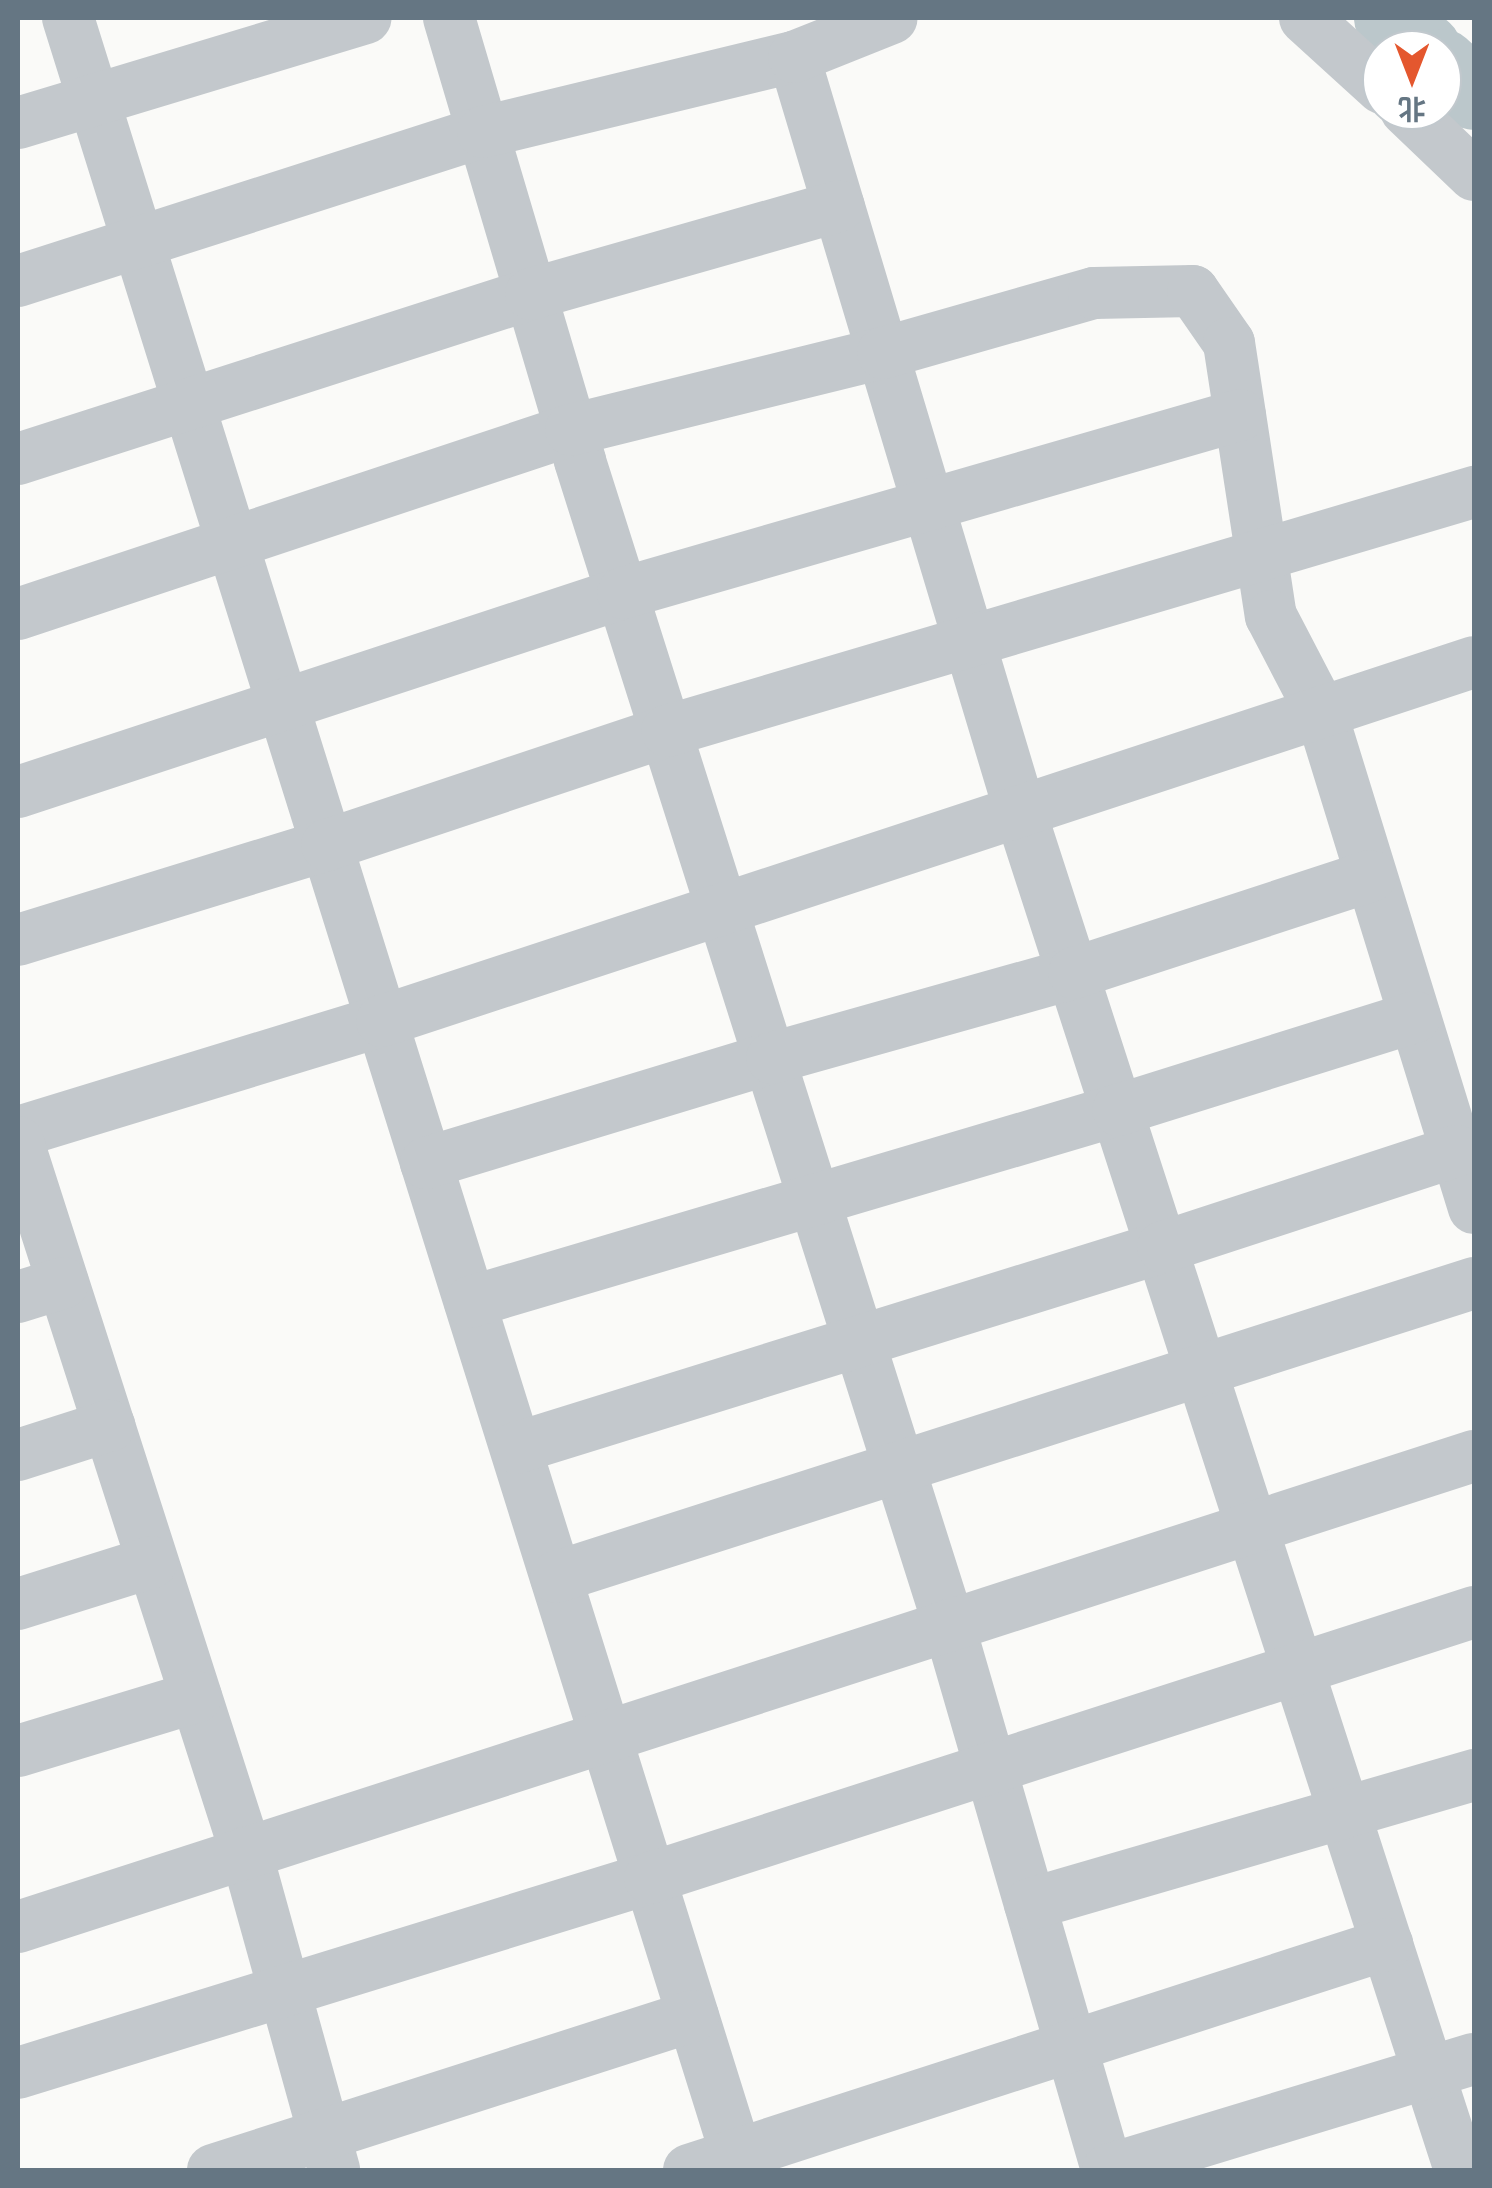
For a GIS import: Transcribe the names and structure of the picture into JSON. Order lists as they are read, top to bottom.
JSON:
{
  "north": "bottom"
}
